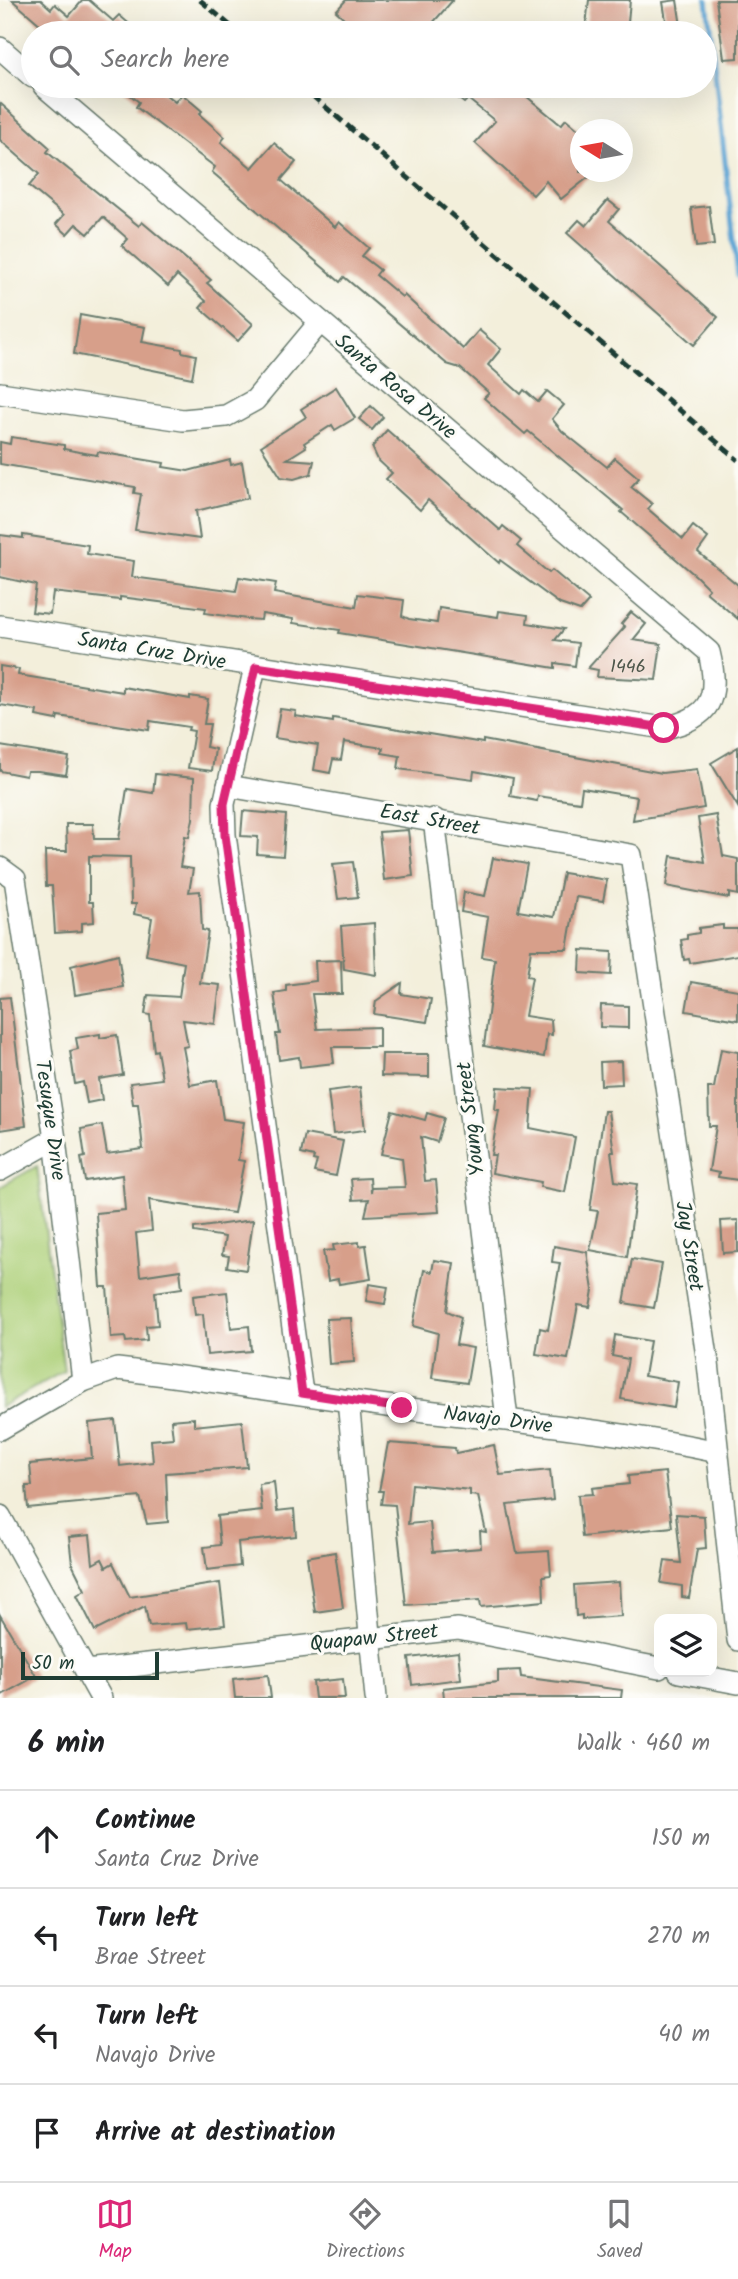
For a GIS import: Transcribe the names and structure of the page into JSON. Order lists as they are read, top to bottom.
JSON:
{
  "streets": {
    "street": [
      "Santa Rosa Drive",
      "Santa Cruz Drive",
      "East Street",
      "Young Street",
      "Tesuque Drive",
      "Jay Street",
      "Navajo Drive",
      "Quapaw Street"
    ]
  },
  "crossings": [
    ["Santa Rosa Drive", "Santa Cruz Drive"],
    ["East Street", "Young Street"],
    ["East Street", "Jay Street"],
    ["Young Street", "Navajo Drive"],
    ["Tesuque Drive", "Navajo Drive"],
    ["Jay Street", "Navajo Drive"]
  ],
  "house_numbers": ["1446"],
  "scale_bar": "50 m",
  "north": "left",
  "page": {
    "search": "Search here",
    "scale": "50 m",
    "heading": ["6 min", "Walk · 460 m"],
    "list": [
      ["Continue", "Santa Cruz Drive", "150 m"],
      ["Turn left", "Brae Street", "270 m"],
      ["Turn left", "Navajo Drive", "40 m"],
      "Arrive at destination"
    ],
    "nav": ["Map", "Directions", "Saved"]
  }
}
